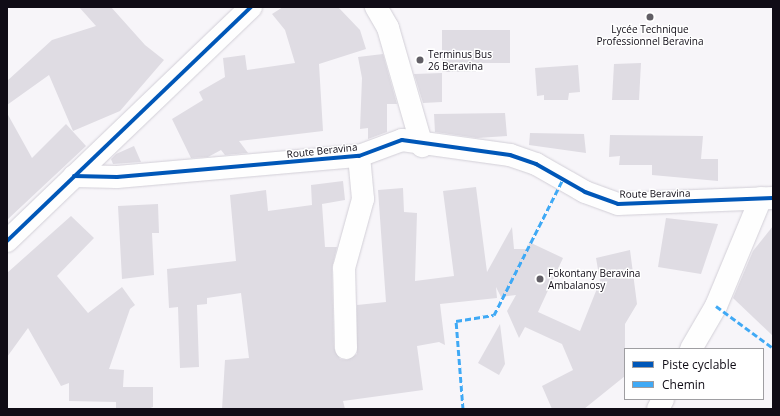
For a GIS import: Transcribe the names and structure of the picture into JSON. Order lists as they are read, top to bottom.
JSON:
{
  "streets": {
    "street": ["Route Beravina"]
  },
  "places": ["Lycée Technique Professionnel Beravina", "Terminus Bus 26 Beravina", "Fokontany Beravina Ambalanosy"],
  "legend": ["Piste cyclable", "Chemin"]
}
